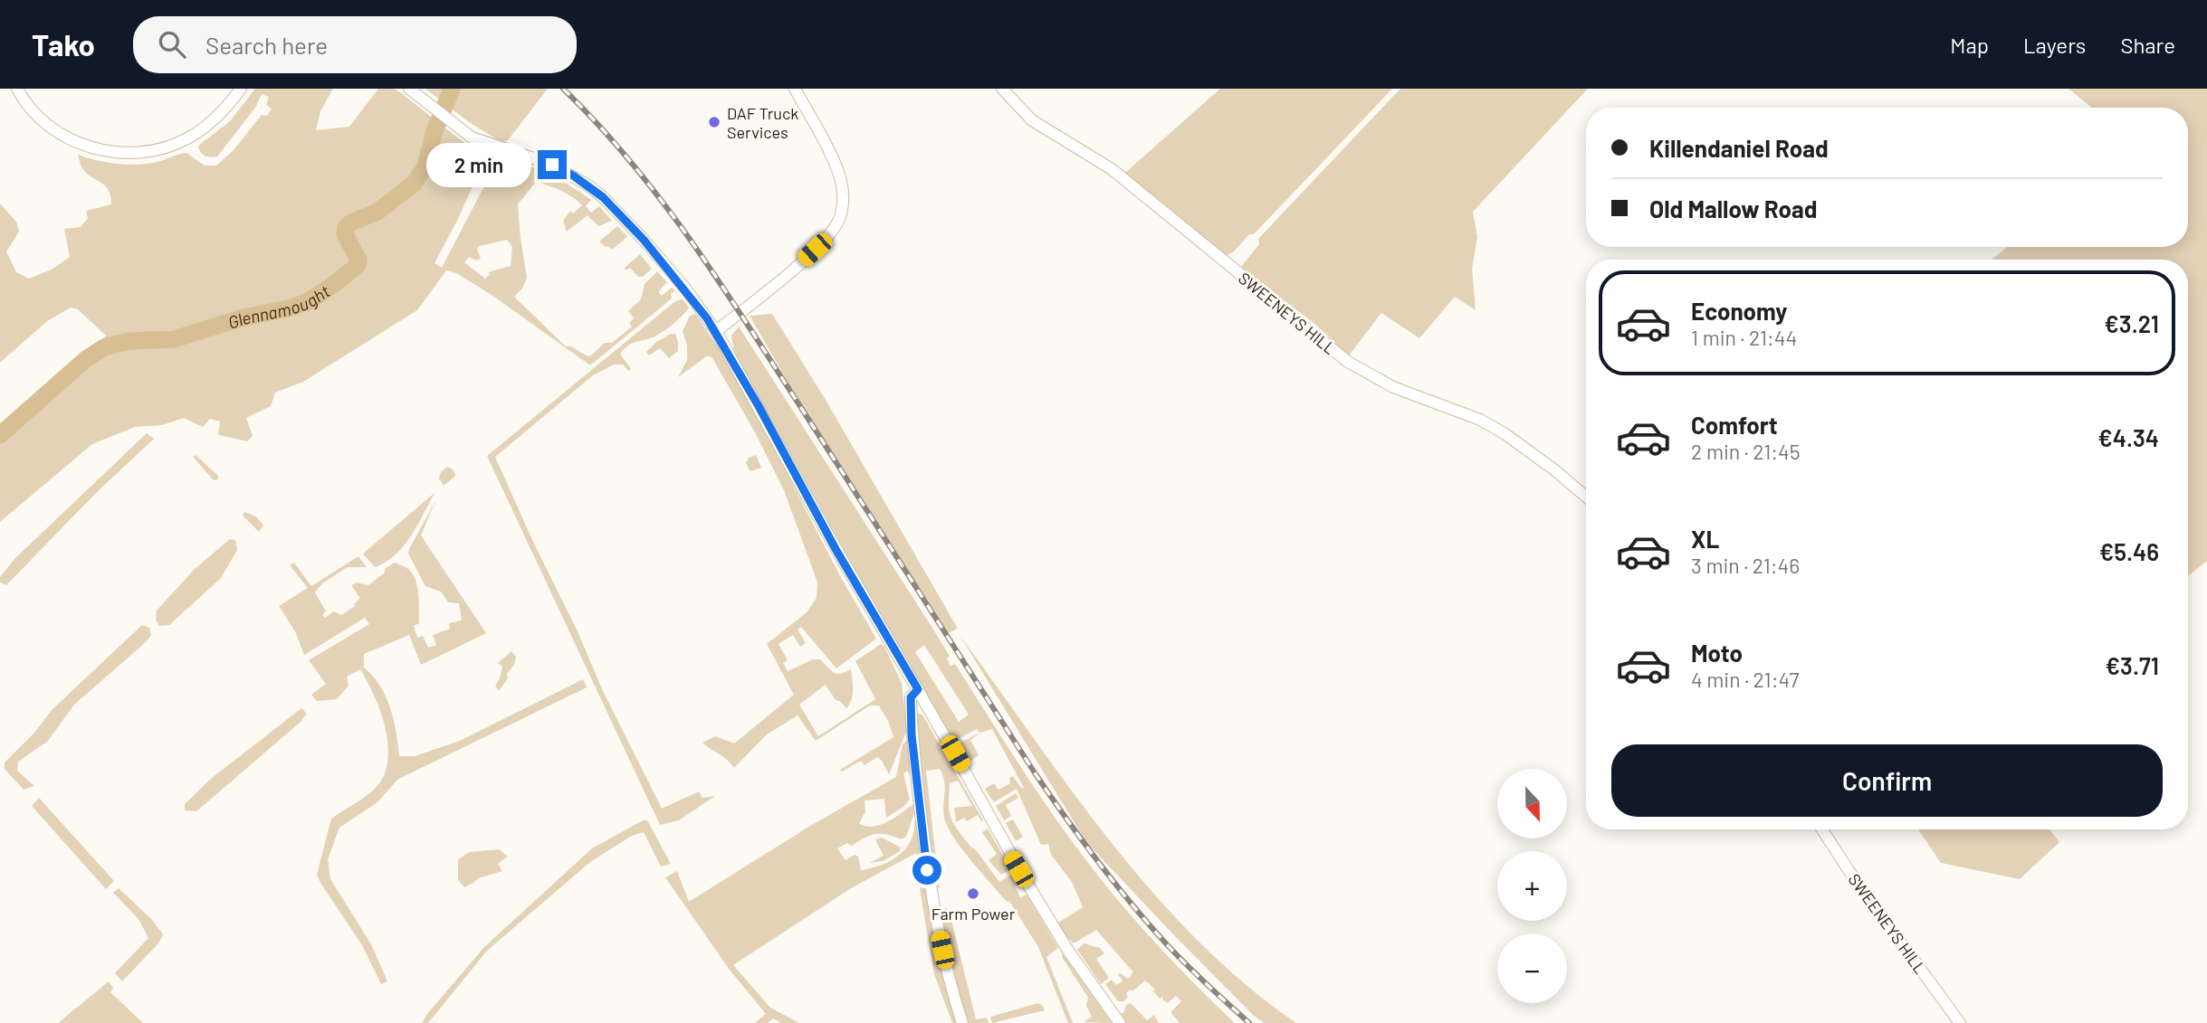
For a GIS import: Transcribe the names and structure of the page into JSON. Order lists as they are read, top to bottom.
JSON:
{
  "streets": {
    "street": ["SWEENEYS HILL"]
  },
  "water": ["Glennamought"],
  "places": ["DAF Truck Services", "Farm Power"],
  "north": "bottom",
  "page": {
    "header": "Tako",
    "search": "Search here",
    "nav": ["Map", "Layers", "Share"],
    "banner": ["Killendaniel Road", "Old Mallow Road"],
    "bubble": "2 min",
    "list": [
      {
        "name": "Economy",
        "note": "1 min · 21:44",
        "value": "€3.21"
      },
      {
        "name": "Comfort",
        "note": "2 min · 21:45",
        "value": "€4.34"
      },
      {
        "name": "XL",
        "note": "3 min · 21:46",
        "value": "€5.46"
      },
      {
        "name": "Moto",
        "note": "4 min · 21:47",
        "value": "€3.71"
      }
    ],
    "buttons": "Confirm",
    "map_buttons": ["+", "−"]
  }
}
